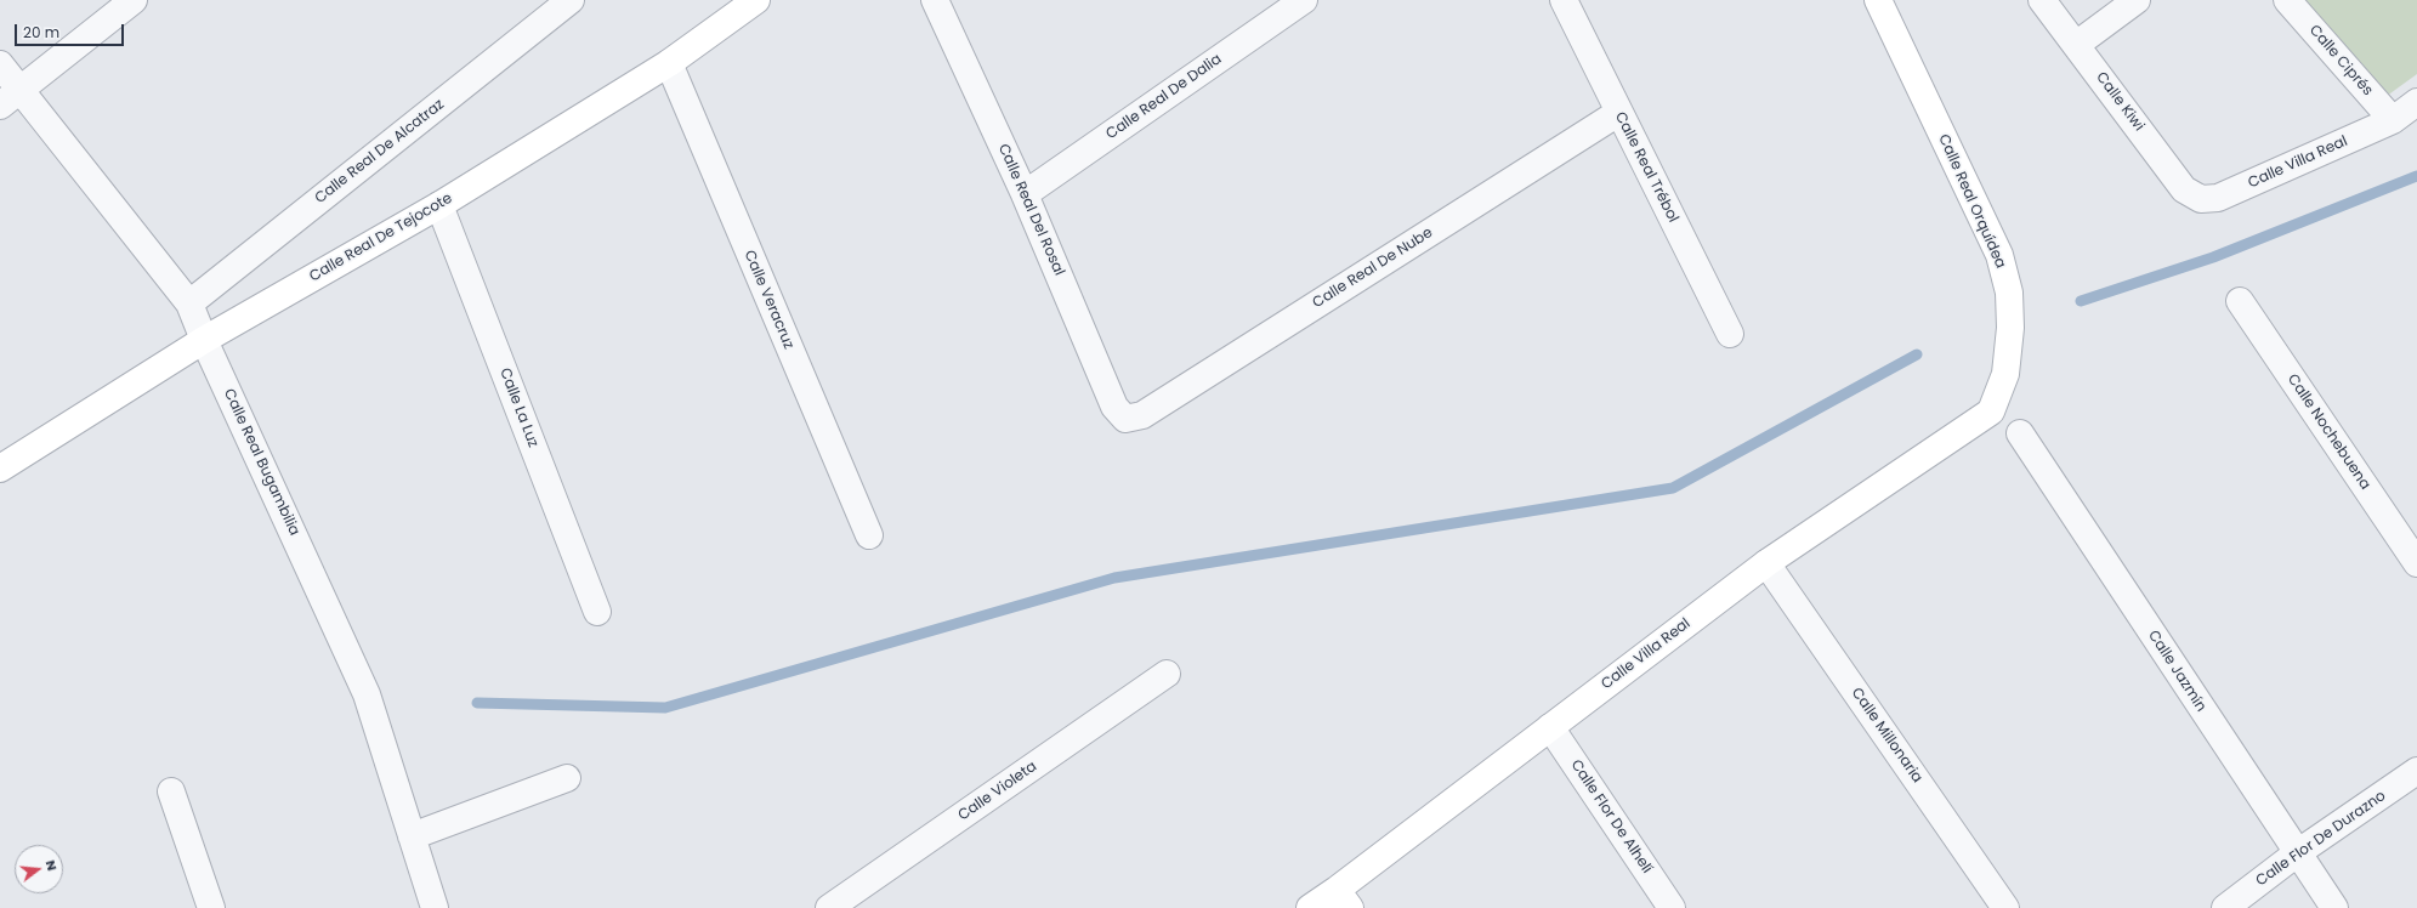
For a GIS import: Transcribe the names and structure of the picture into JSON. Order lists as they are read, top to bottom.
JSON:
{
  "streets": {
    "street": [
      "Calle Ciprés",
      "Calle Real De Dalia",
      "Calle Kiwi",
      "Calle Real De Alcatraz",
      "Calle Villa Real",
      "Calle Real Trébol",
      "Calle Real Orquídea",
      "Calle Real Del Rosal",
      "Calle Real De Tejocote",
      "Calle Real De Nube",
      "Calle Veracruz",
      "Calle La Luz",
      "Calle Nochebuena",
      "Calle Real Bugambilia",
      "Calle Jazmín",
      "Calle Millonaria",
      "Calle Violeta",
      "Calle Flor De Alhelí",
      "Calle Flor De Durazno"
    ]
  },
  "crossings": [
    ["Calle Ciprés", "Calle Villa Real"],
    ["Calle Real De Dalia", "Calle Real Del Rosal"],
    ["Calle Kiwi", "Calle Villa Real"],
    ["Calle Real De Alcatraz", "Calle Real Bugambilia"],
    ["Calle Villa Real", "Calle Real Orquídea"],
    ["Calle Villa Real", "Calle Millonaria"],
    ["Calle Villa Real", "Calle Flor De Alhelí"],
    ["Calle Real Trébol", "Calle Real De Nube"],
    ["Calle Real Del Rosal", "Calle Real De Nube"],
    ["Calle Real De Tejocote", "Calle Veracruz"],
    ["Calle Real De Tejocote", "Calle La Luz"],
    ["Calle Real De Tejocote", "Calle Real Bugambilia"],
    ["Calle Jazmín", "Calle Flor De Durazno"]
  ],
  "scale_bar": "20 m",
  "north": "right"
}
